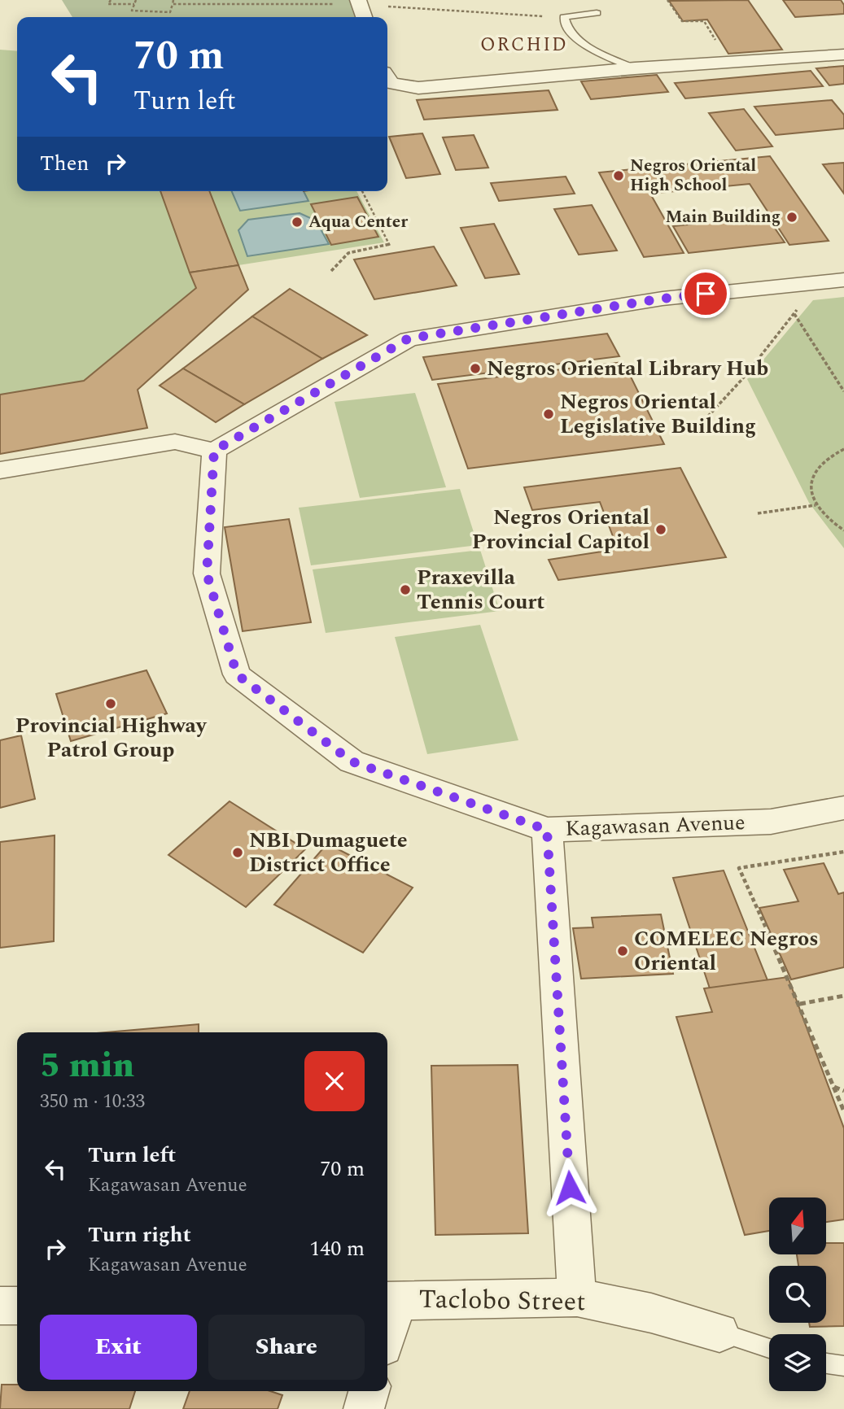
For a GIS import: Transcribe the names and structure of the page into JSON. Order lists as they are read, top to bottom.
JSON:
{
  "streets": {
    "street": ["Kagawasan Avenue", "Taclobo Street"]
  },
  "districts": ["ORCHID"],
  "places": [
    "Negros Oriental High School",
    "Main Building",
    "Aqua Center",
    "Negros Oriental Library Hub",
    "Negros Oriental Legislative Building",
    "Negros Oriental Provincial Capitol",
    "Praxevilla Tennis Court",
    "Provincial Highway Patrol Group",
    "NBI Dumaguete District Office",
    "COMELEC Negros Oriental"
  ],
  "north": "top",
  "page": {
    "turn": ["70 m", "Turn left"],
    "then": "Then",
    "heading": ["5 min", "350 m · 10:33"],
    "list": [
      {
        "name": "Turn left",
        "note": "Kagawasan Avenue",
        "value": "70 m"
      },
      {
        "name": "Turn right",
        "note": "Kagawasan Avenue",
        "value": "140 m"
      }
    ],
    "buttons": ["Exit", "Share"]
  }
}
